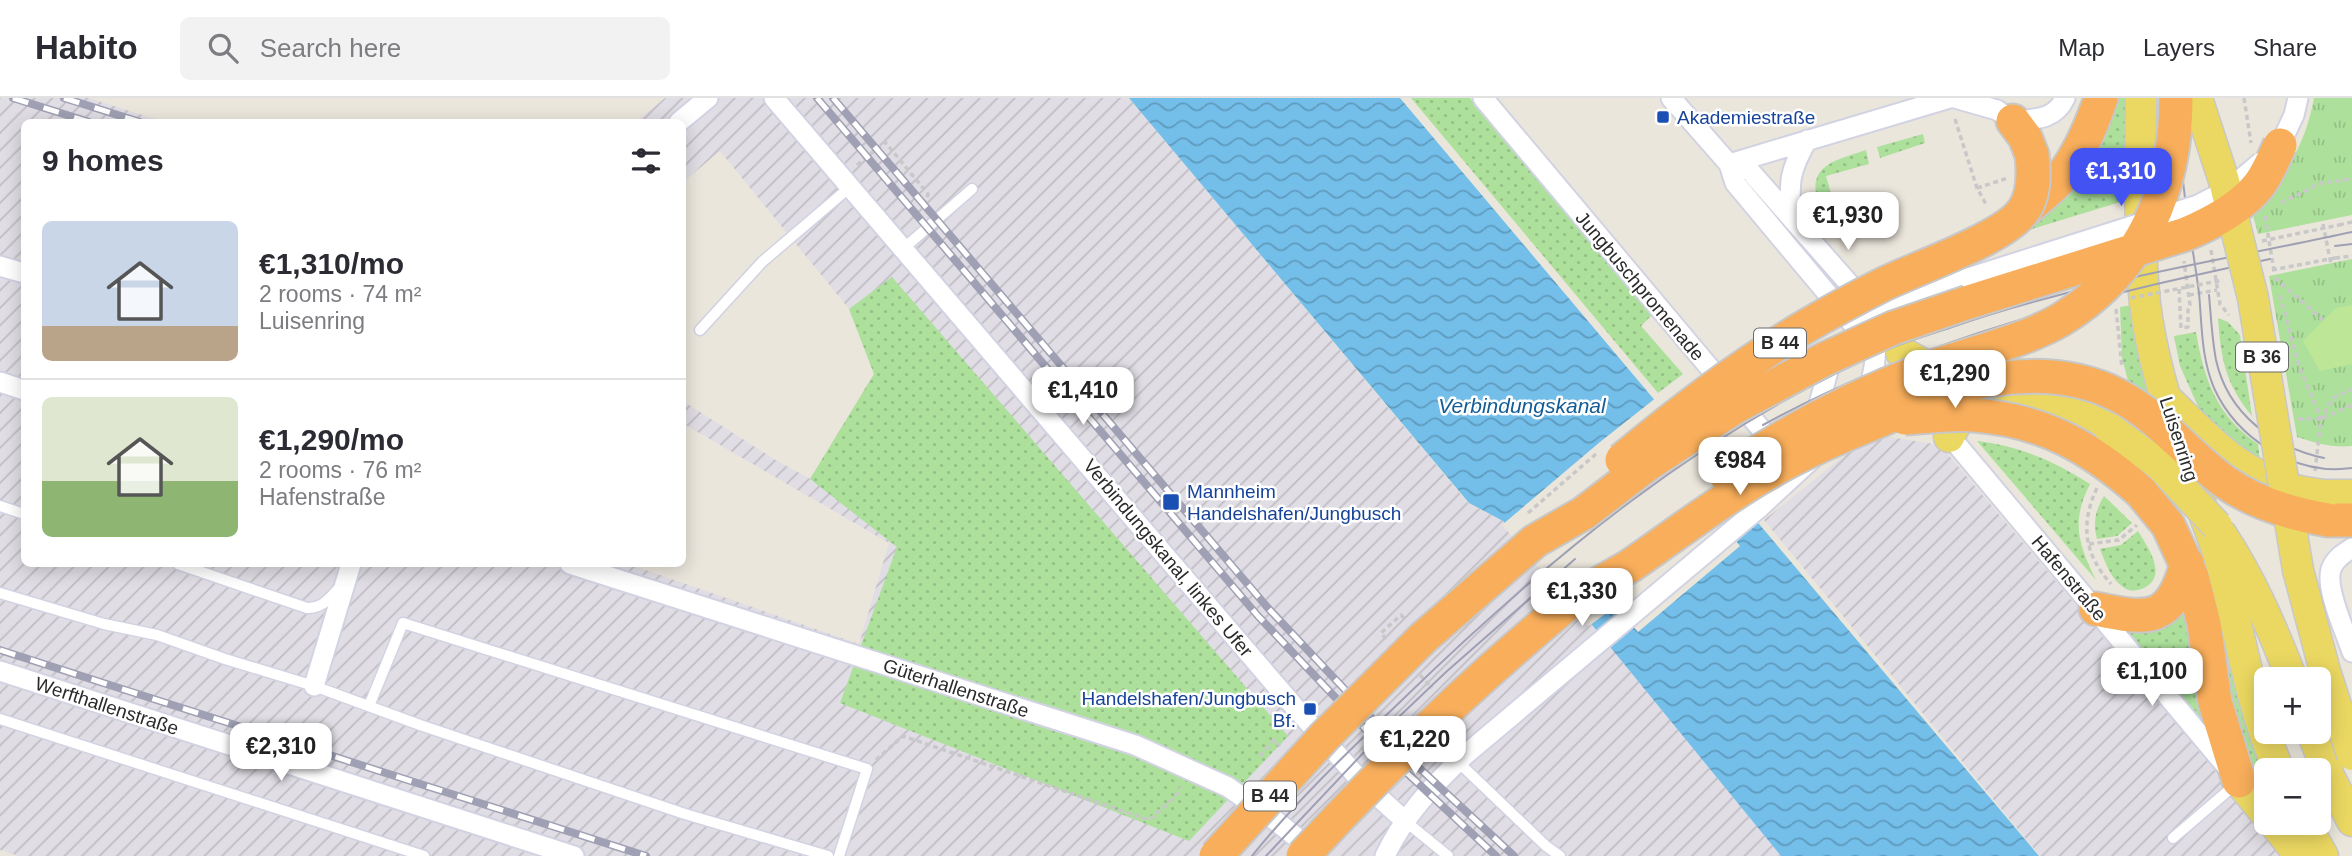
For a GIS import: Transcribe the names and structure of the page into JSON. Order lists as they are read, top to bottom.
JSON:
{
  "streets": {
    "highway": ["B 44"],
    "main road": ["B 36", "Luisenring"],
    "street": [
      "Jungbuschpromenade",
      "Verbindungskanal, linkes Ufer",
      "Hafenstraße",
      "Güterhallenstraße",
      "Werfthallenstraße"
    ]
  },
  "water": ["Verbindungskanal"],
  "places": {
    "transit": ["Akademiestraße", "Mannheim Handelshafen/Jungbusch", "Handelshafen/Jungbusch Bf."]
  },
  "page": {
    "header": "Habito",
    "search": "Search here",
    "nav": ["Map", "Layers", "Share"],
    "heading": "9 homes",
    "price": [
      "€1,310",
      "€1,930",
      "€1,290",
      "€1,410",
      "€984",
      "€1,330",
      "€1,100",
      "€1,220",
      "€2,310"
    ],
    "list": [
      {
        "name": "€1,310/mo",
        "note": "2 rooms · 74 m² · Luisenring"
      },
      {
        "name": "€1,290/mo",
        "note": "2 rooms · 76 m² · Hafenstraße"
      }
    ],
    "map_buttons": ["+", "−"]
  }
}
